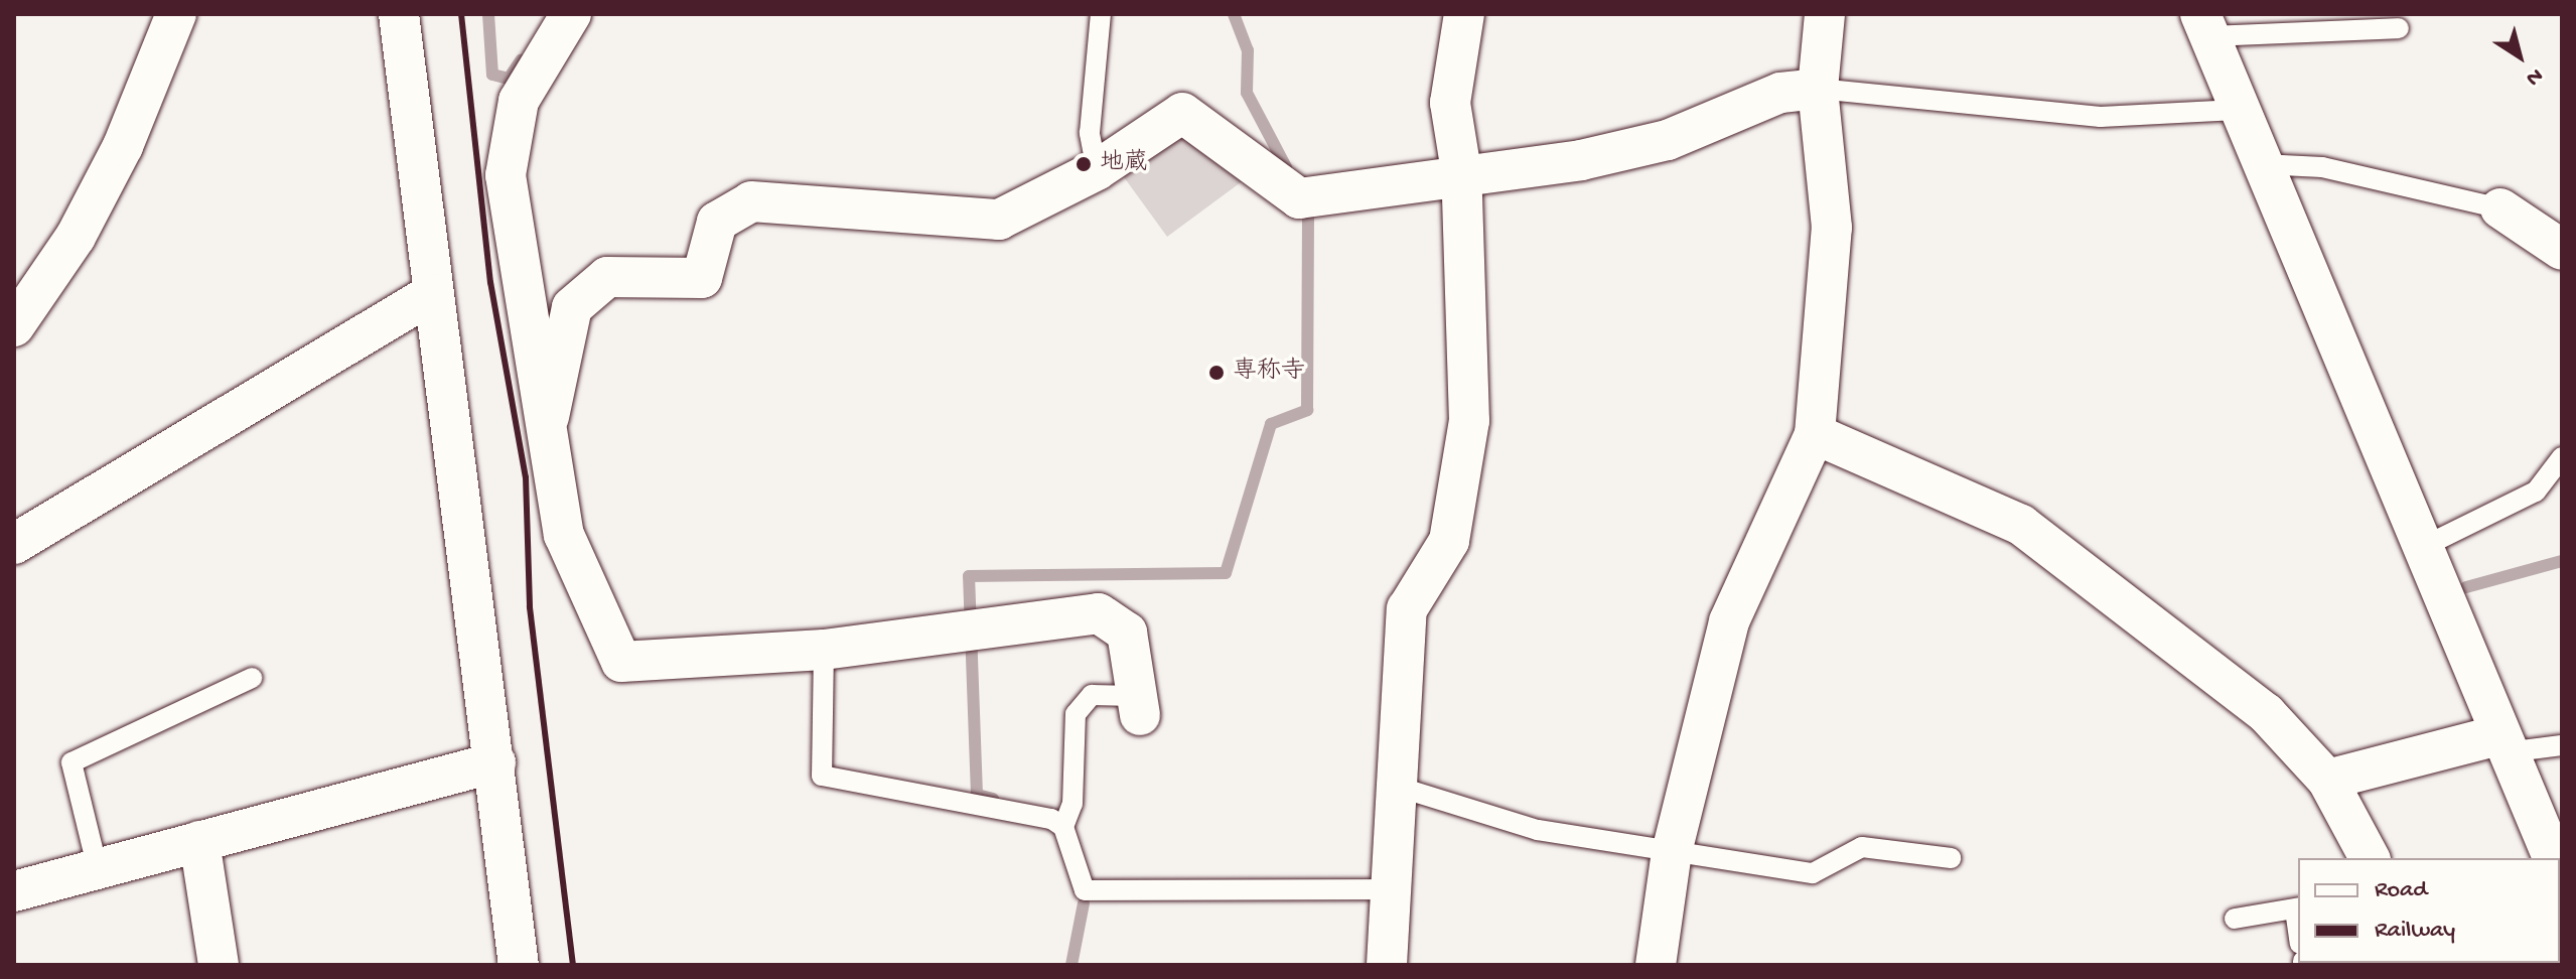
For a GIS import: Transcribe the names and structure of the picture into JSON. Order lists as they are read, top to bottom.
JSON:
{
  "places": ["地蔵", "専称寺"],
  "legend": ["Road", "Railway"],
  "north": "bottom right"
}
